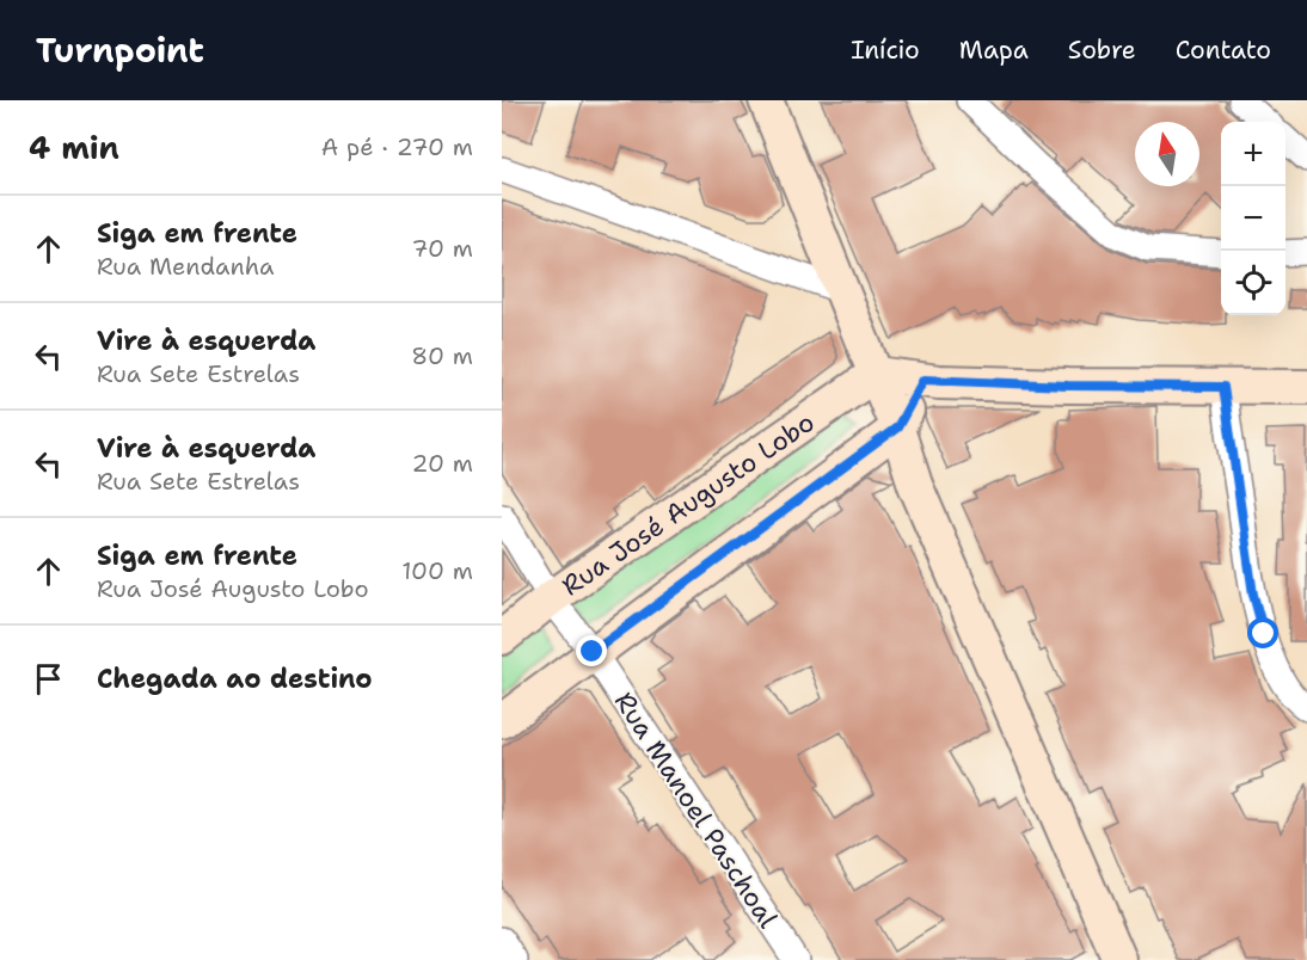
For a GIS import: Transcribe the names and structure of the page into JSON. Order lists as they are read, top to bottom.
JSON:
{
  "streets": {
    "street": ["Rua José Augusto Lobo", "Rua Manoel Paschoal"]
  },
  "crossings": [
    ["Rua José Augusto Lobo", "Rua Manoel Paschoal"]
  ],
  "north": "top",
  "page": {
    "header": "Turnpoint",
    "nav": [
      "Início",
      "Mapa",
      "Sobre",
      "Contato"
    ],
    "heading": ["4 min", "A pé · 270 m"],
    "map_buttons": ["+", "−"],
    "list": [
      ["Siga em frente", "Rua Mendanha", "70 m"],
      ["Vire à esquerda", "Rua Sete Estrelas", "80 m"],
      ["Vire à esquerda", "Rua Sete Estrelas", "20 m"],
      ["Siga em frente", "Rua José Augusto Lobo", "100 m"],
      "Chegada ao destino"
    ]
  }
}
